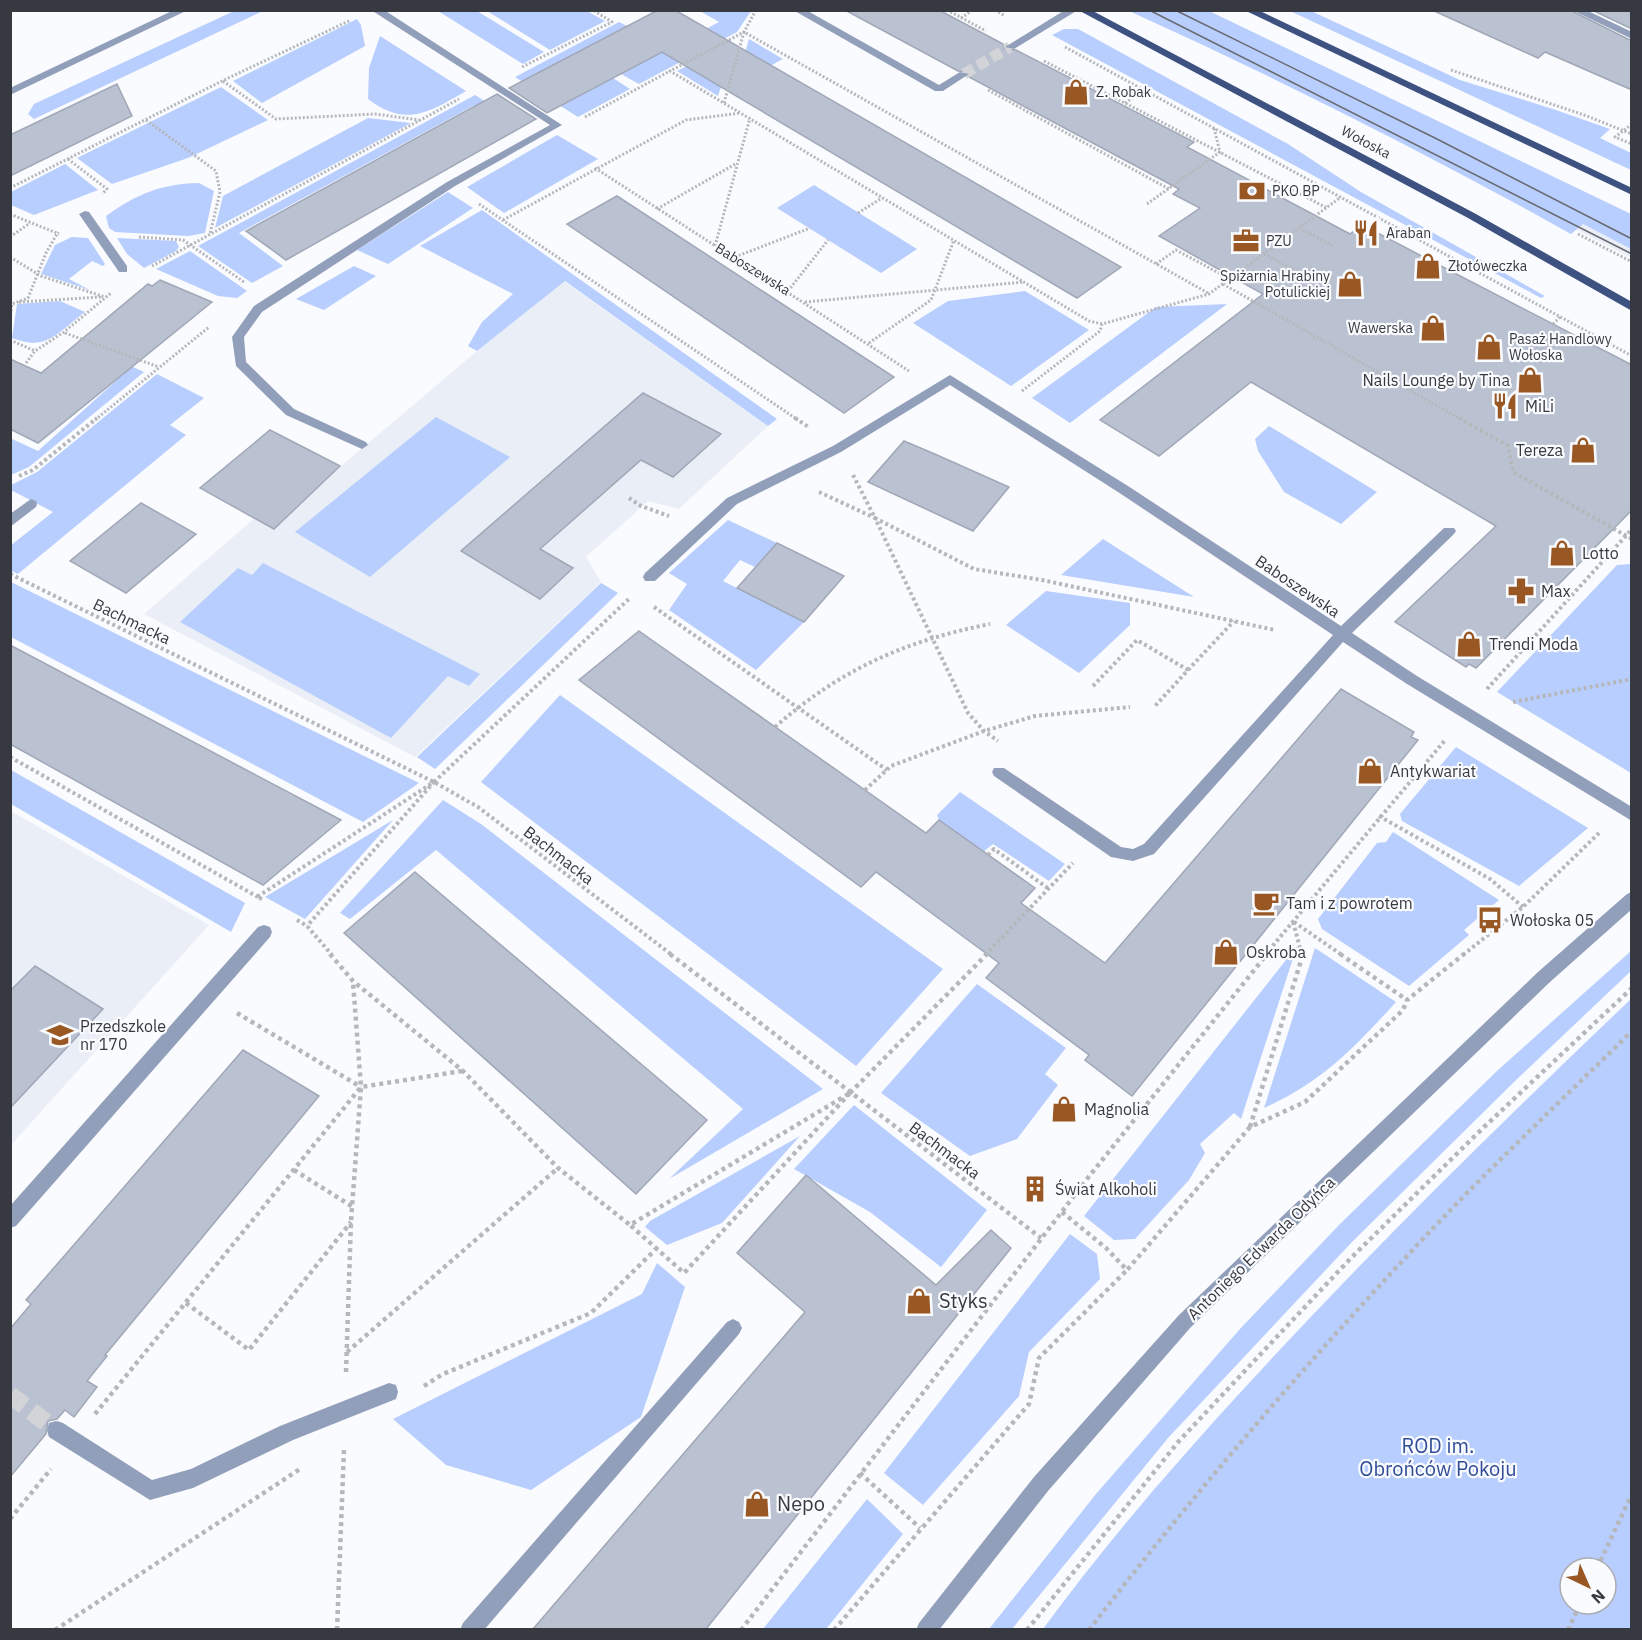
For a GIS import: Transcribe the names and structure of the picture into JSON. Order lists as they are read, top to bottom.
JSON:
{
  "streets": {
    "main road": ["Wołoska"],
    "street": ["Baboszewska", "Antoniego Edwarda Odyńca"],
    "path": ["Bachmacka"]
  },
  "parks": ["ROD im. Obrońców Pokoju"],
  "places": {
    "shop": [
      "Z. Robak",
      "Złotóweczka",
      "Spiżarnia Hrabiny Potulickiej",
      "Wawerska",
      "Pasaż Handlowy Wołoska",
      "Nails Lounge by Tina",
      "Tereza",
      "Lotto",
      "Trendi Moda",
      "Antykwariat",
      "Oskroba",
      "Magnolia",
      "Styks",
      "Nepo"
    ],
    "bank": ["PKO BP"],
    "restaurant": ["Araban", "MiLi"],
    "office": ["PZU"],
    "pharmacy": ["Max"],
    "cafe": ["Tam i z powrotem"],
    "bus stop": ["Wołoska 05"],
    "school or university": ["Przedszkole nr 170"],
    "building": ["Świat Alkoholi"]
  },
  "north": "bottom right"
}
